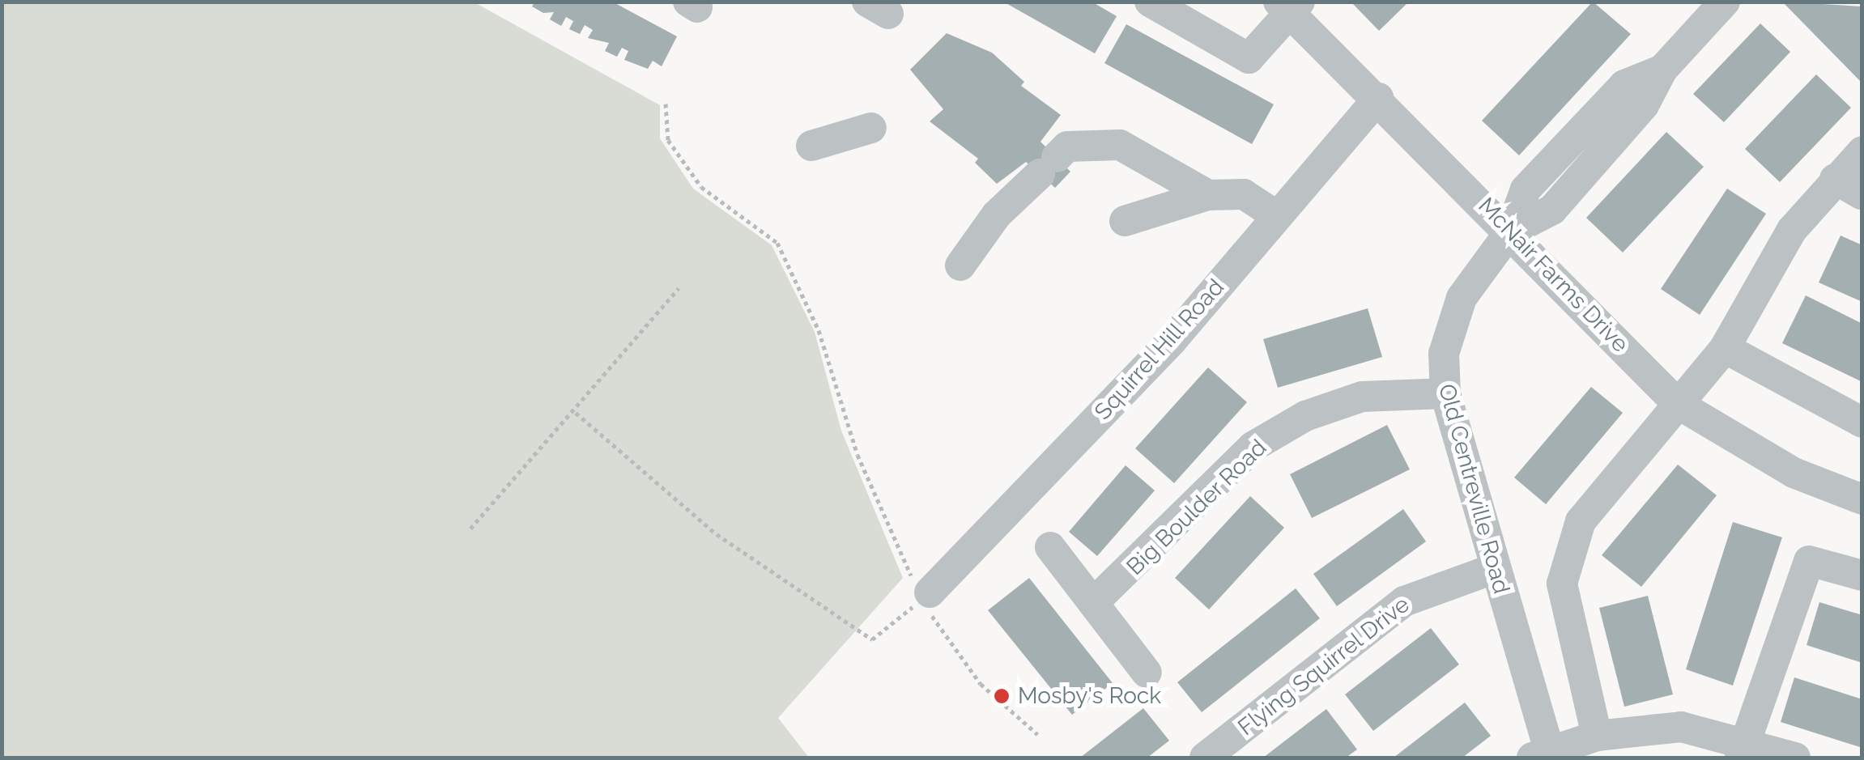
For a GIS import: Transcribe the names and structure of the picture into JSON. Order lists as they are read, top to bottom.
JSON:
{
  "streets": {
    "street": [
      "McNair Farms Drive",
      "Squirrel Hill Road",
      "Old Centreville Road",
      "Big Boulder Road",
      "Flying Squirrel Drive"
    ]
  },
  "crossings": [
    ["McNair Farms Drive", "Squirrel Hill Road"],
    ["McNair Farms Drive", "Old Centreville Road"],
    ["Old Centreville Road", "Big Boulder Road"],
    ["Old Centreville Road", "Flying Squirrel Drive"]
  ],
  "places": ["Mosby's Rock"]
}
